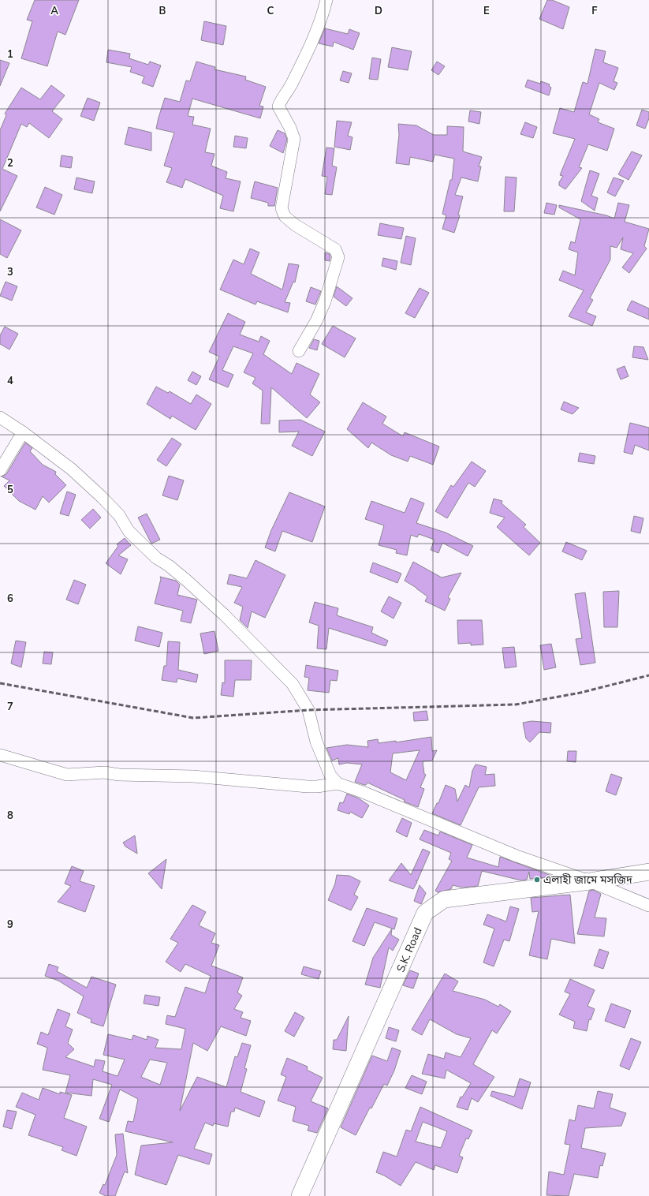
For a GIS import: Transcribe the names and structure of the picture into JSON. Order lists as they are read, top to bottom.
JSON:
{
  "streets": {
    "main road": ["S.K. Road"]
  },
  "places": ["এলাহী জামে মসজিদ"],
  "grid": {
    "columns": [
      "A",
      "B",
      "C",
      "D",
      "E",
      "F"
    ],
    "rows": [
      "1",
      "2",
      "3",
      "4",
      "5",
      "6",
      "7",
      "8",
      "9"
    ]
  }
}
